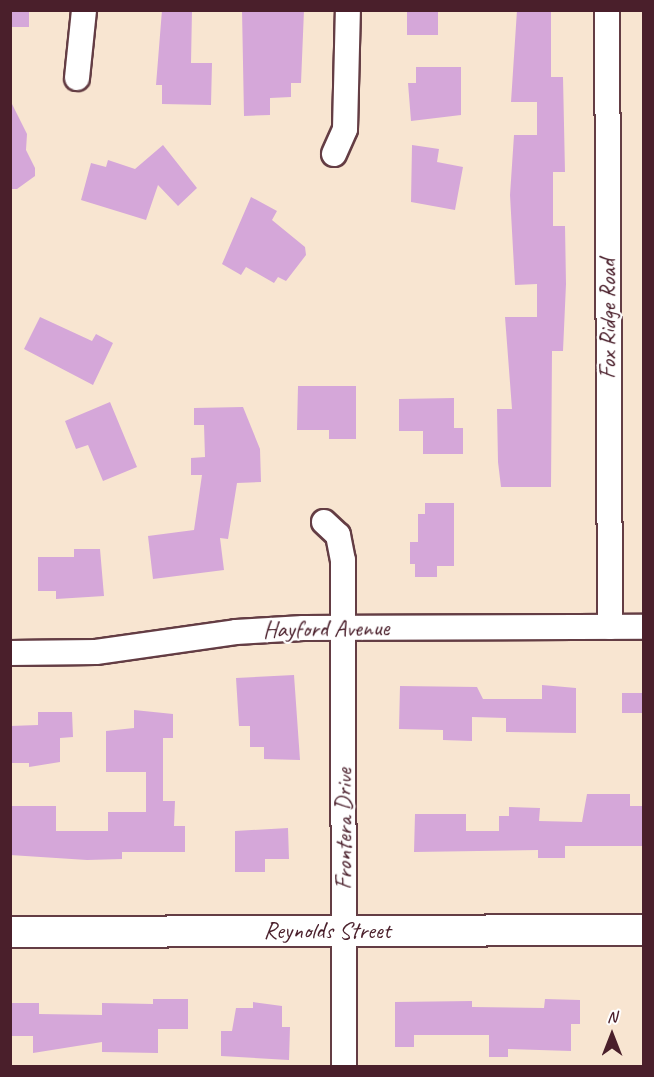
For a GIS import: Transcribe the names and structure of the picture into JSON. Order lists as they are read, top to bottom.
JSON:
{
  "streets": {
    "street": [
      "Fox Ridge Road",
      "Hayford Avenue",
      "Frontera Drive",
      "Reynolds Street"
    ]
  },
  "crossings": [
    ["Fox Ridge Road", "Hayford Avenue"],
    ["Hayford Avenue", "Frontera Drive"],
    ["Frontera Drive", "Reynolds Street"]
  ],
  "north": "top"
}
